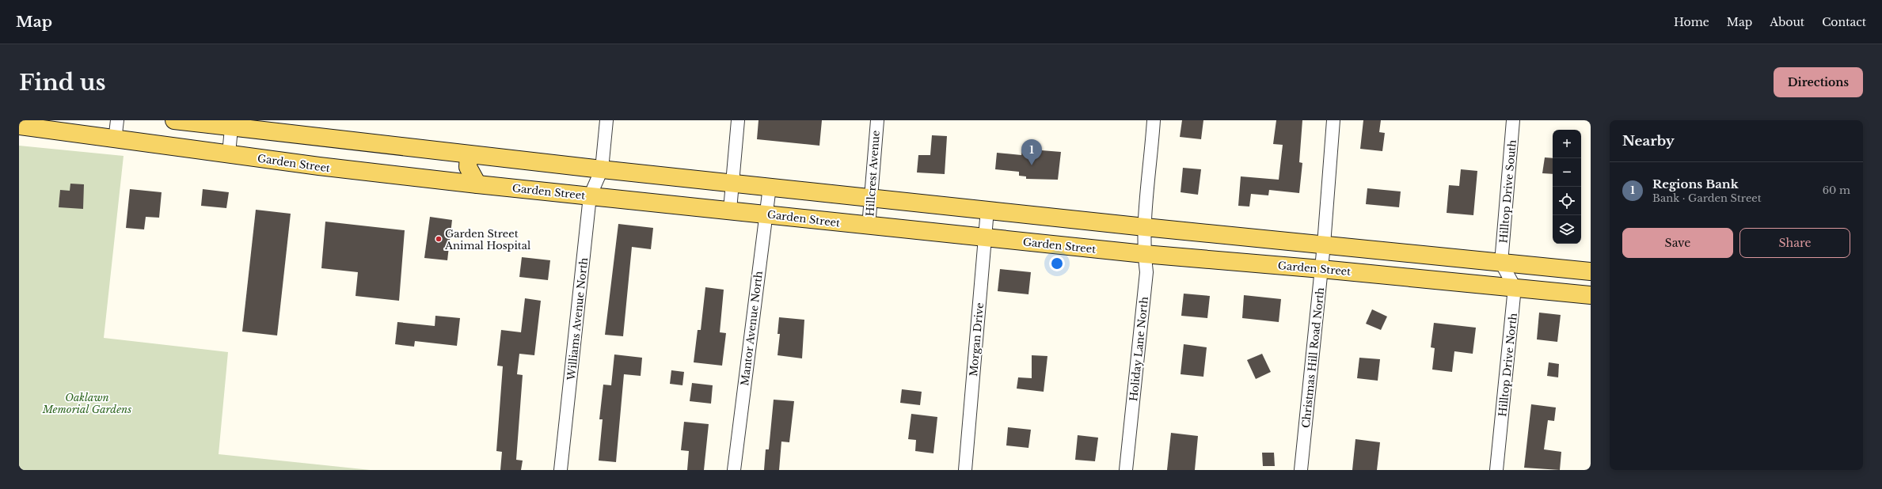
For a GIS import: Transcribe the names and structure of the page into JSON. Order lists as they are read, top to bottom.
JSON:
{
  "streets": {
    "main road": ["Garden Street"],
    "street": [
      "Hillcrest Avenue",
      "Hilltop Drive South",
      "Williams Avenue North",
      "Mantor Avenue North",
      "Morgan Drive",
      "Holiday Lane North",
      "Christmas Hill Road North",
      "Hilltop Drive North"
    ]
  },
  "crossings": [
    ["Garden Street", "Hillcrest Avenue"],
    ["Garden Street", "Williams Avenue North"],
    ["Garden Street", "Mantor Avenue North"],
    ["Garden Street", "Morgan Drive"],
    ["Garden Street", "Holiday Lane North"],
    ["Garden Street", "Christmas Hill Road North"],
    ["Garden Street", "Hilltop Drive North"]
  ],
  "parks": ["Oaklawn Memorial Gardens"],
  "places": ["Garden Street Animal Hospital"],
  "page": {
    "header": "Map",
    "nav": [
      "Home",
      "Map",
      "About",
      "Contact"
    ],
    "buttons": [
      "Directions",
      ["Save", "Share"]
    ],
    "title": "Find us",
    "heading": "Nearby",
    "map_buttons": ["+", "−"],
    "pins": "1",
    "list": [
      {
        "mark": "1",
        "name": "Regions Bank",
        "note": "Bank · Garden Street",
        "value": "60 m"
      }
    ]
  }
}
